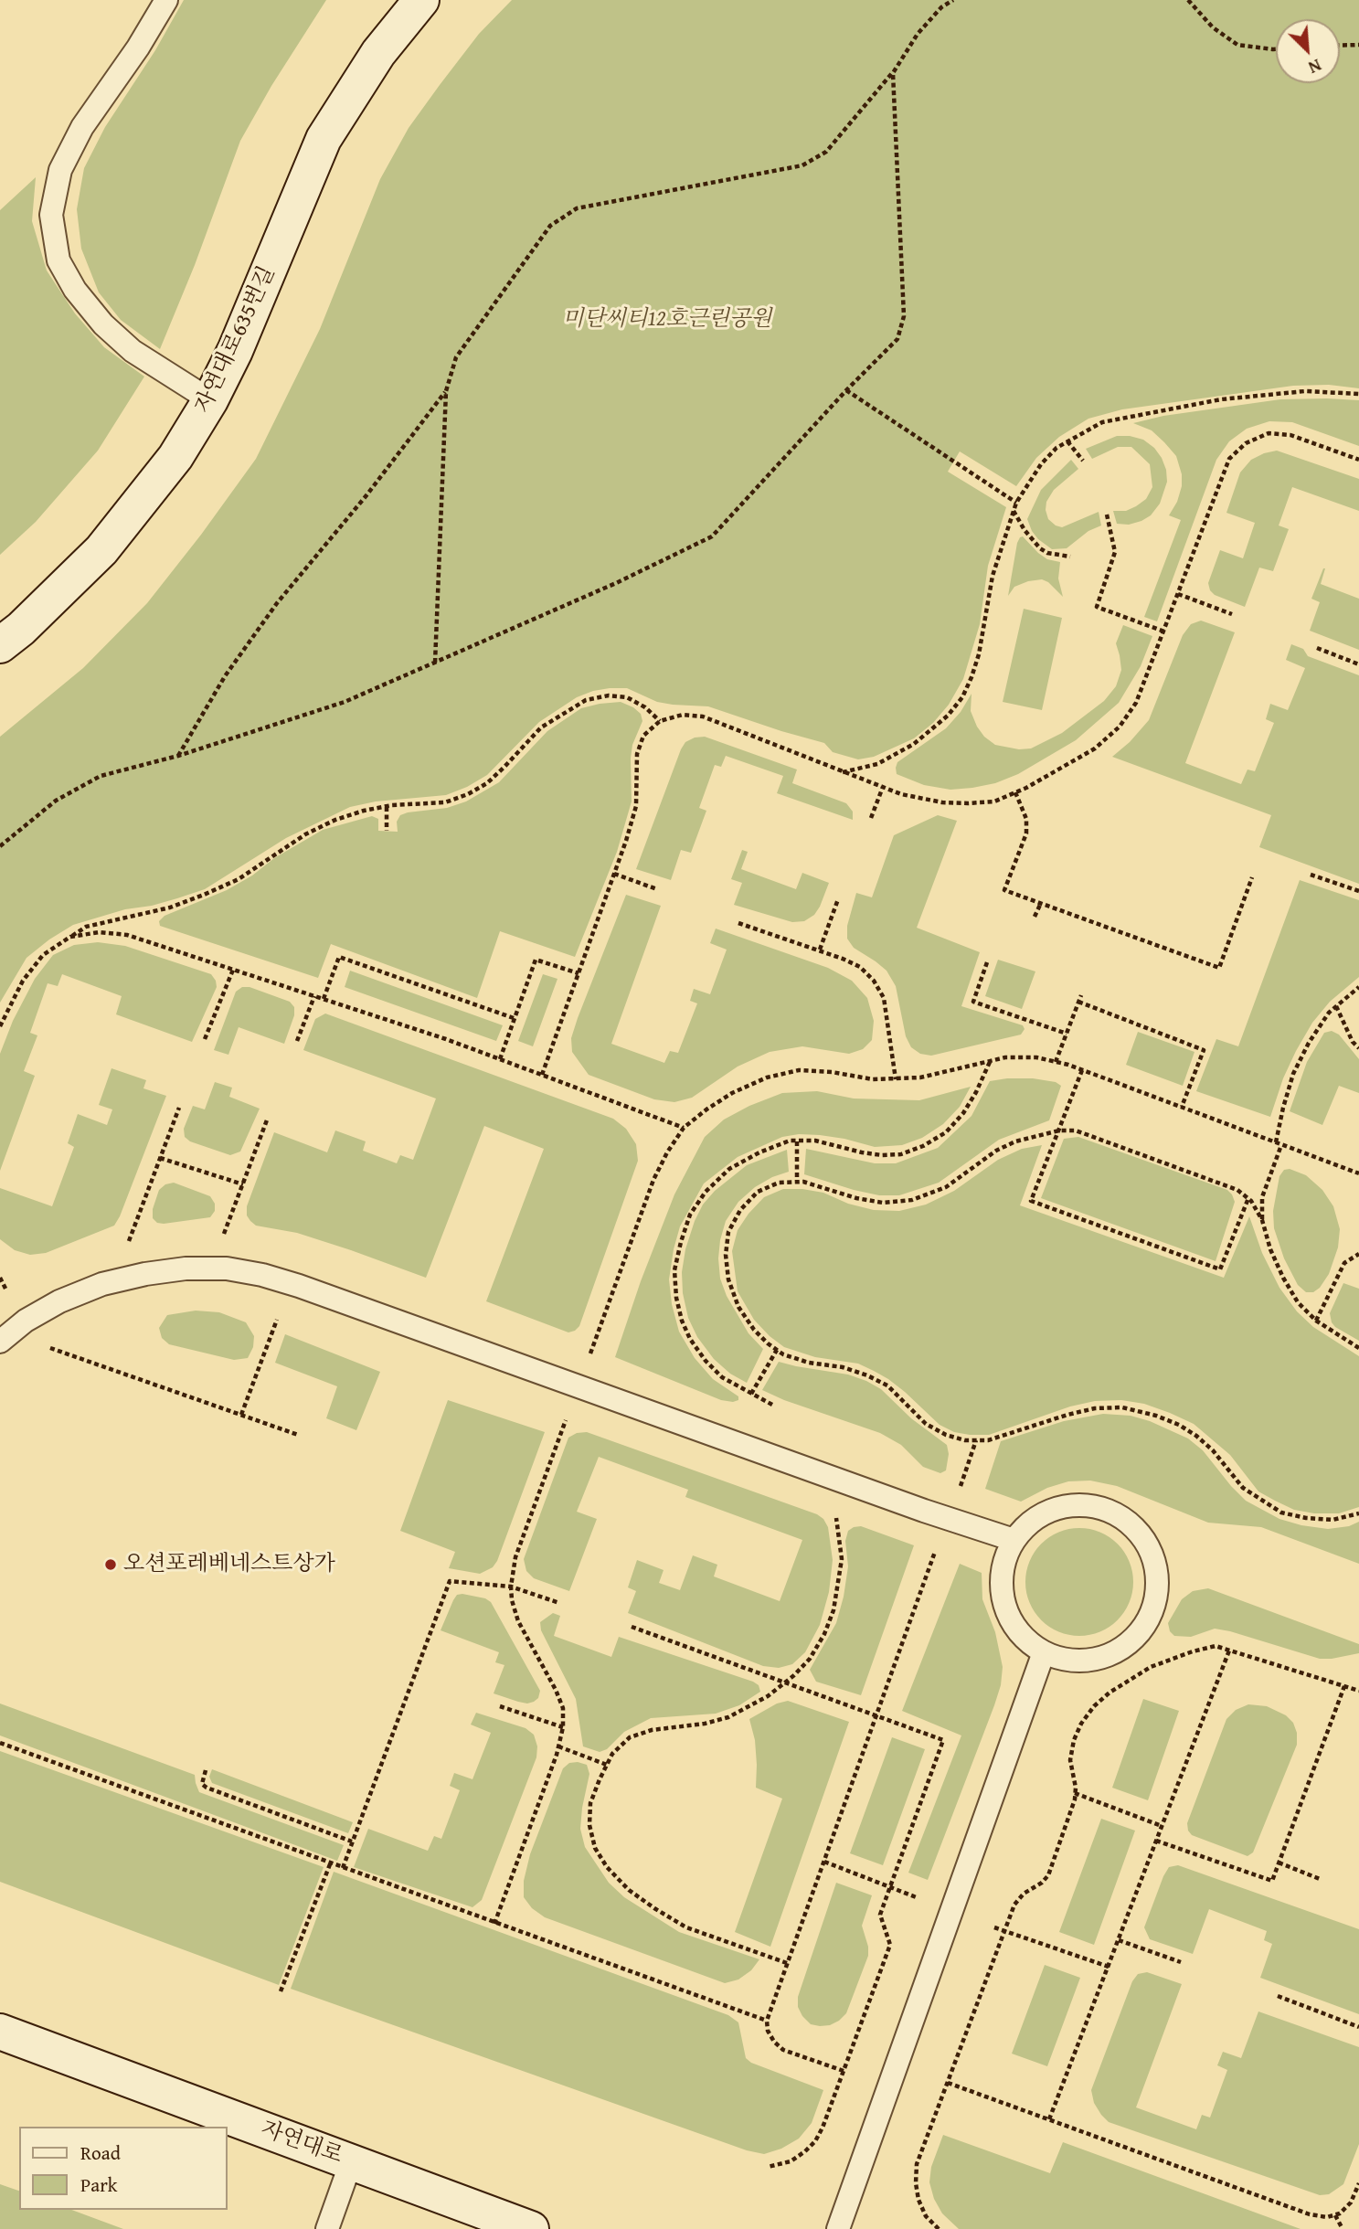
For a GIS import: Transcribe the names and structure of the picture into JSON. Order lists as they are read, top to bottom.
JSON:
{
  "streets": {
    "street": ["자연대로635번길", "자연대로"]
  },
  "parks": ["미단씨티12호근린공원"],
  "places": ["오션포레베네스트상가"],
  "legend": ["Road", "Park"],
  "north": "bottom right"
}
